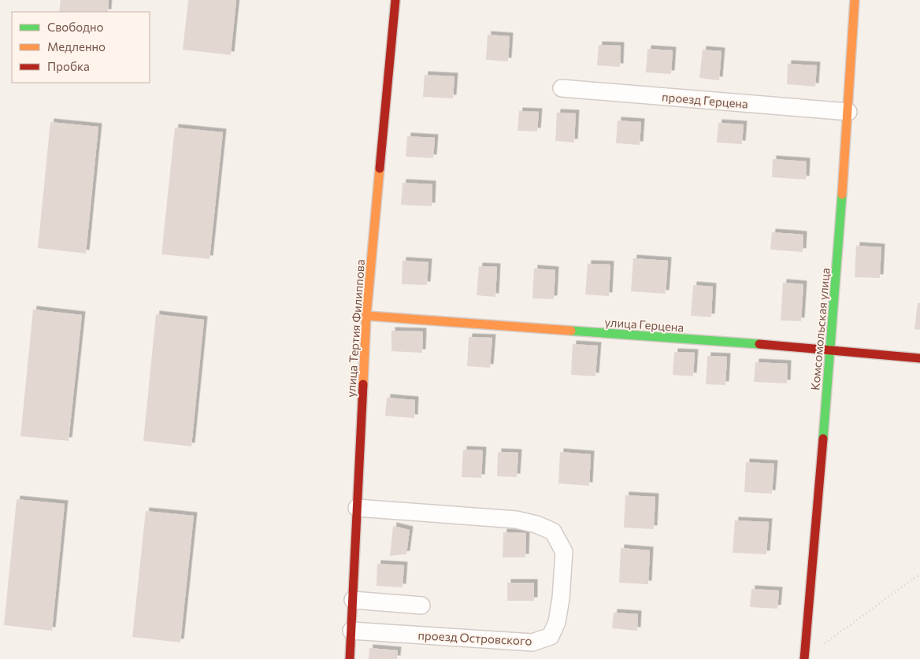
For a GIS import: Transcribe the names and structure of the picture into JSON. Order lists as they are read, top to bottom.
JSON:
{
  "streets": {
    "street": [
      "проезд Герцена",
      "улица Герцена",
      "улица Тертия Филиппова",
      "Комсомольская улица",
      "проезд Островского"
    ]
  },
  "crossings": [
    ["проезд Герцена", "Комсомольская улица"],
    ["улица Герцена", "улица Тертия Филиппова"],
    ["улица Герцена", "Комсомольская улица"],
    ["улица Тертия Филиппова", "проезд Островского"]
  ],
  "legend": ["Свободно", "Медленно", "Пробка"]
}
